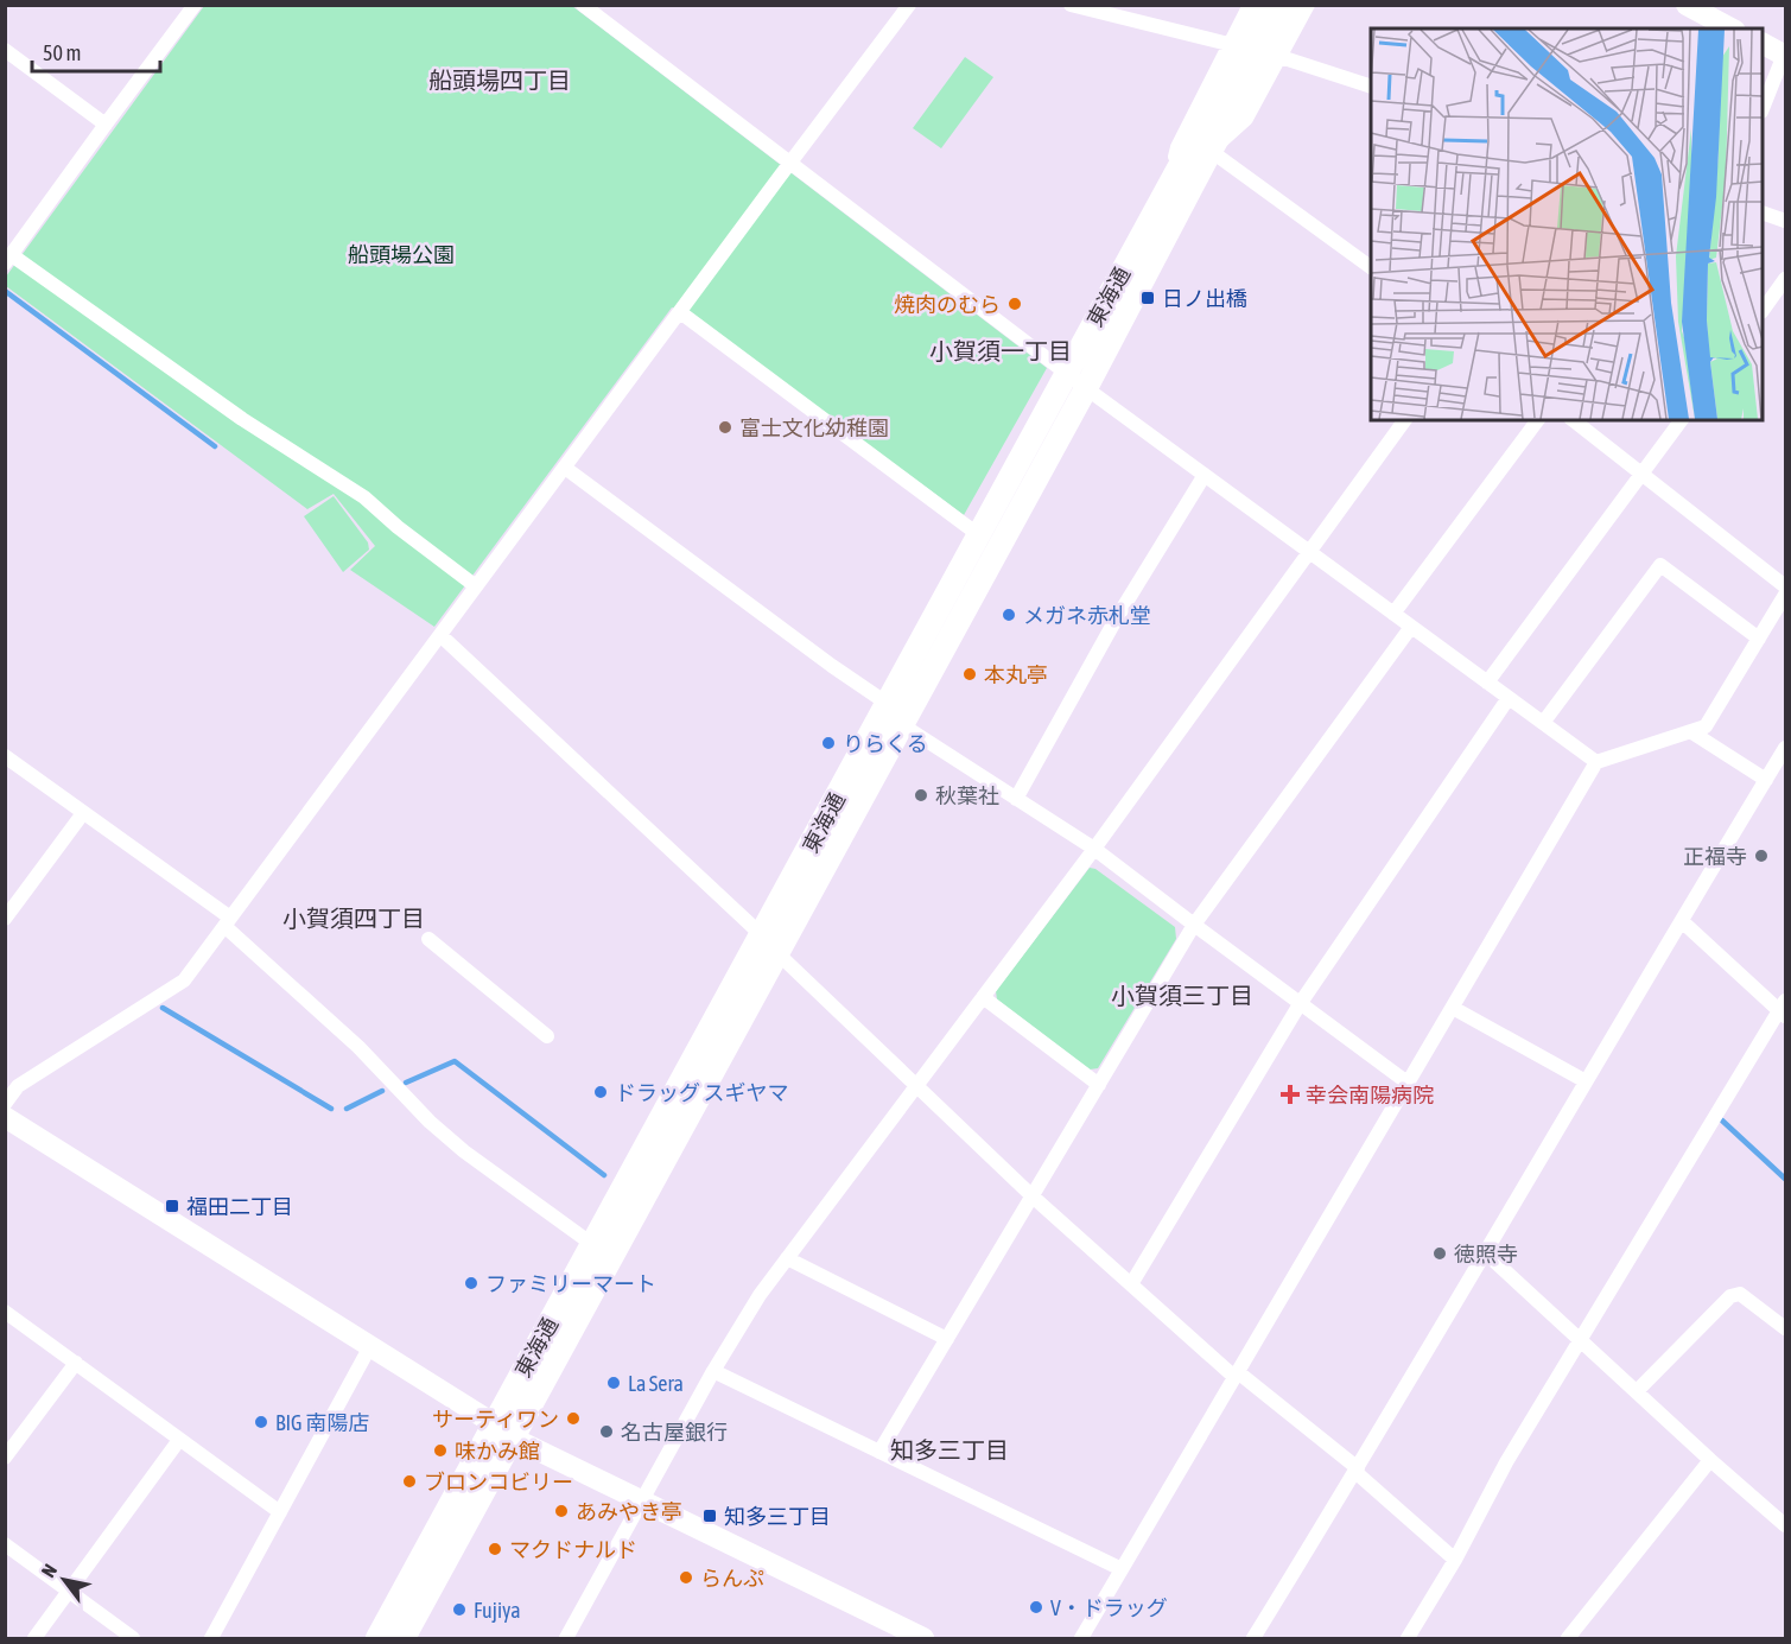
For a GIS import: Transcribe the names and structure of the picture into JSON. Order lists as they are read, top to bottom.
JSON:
{
  "streets": {
    "main road": ["東海通"]
  },
  "districts": [
    "船頭場四丁目",
    "小賀須一丁目",
    "小賀須四丁目",
    "小賀須三丁目",
    "知多三丁目"
  ],
  "parks": ["船頭場公園"],
  "places": {
    "transit": ["日ノ出橋", "福田二丁目", "知多三丁目"],
    "other": [
      "焼肉のむら",
      "富士文化幼稚園",
      "メガネ赤札堂",
      "本丸亭",
      "りらくる",
      "秋葉社",
      "正福寺",
      "ドラッグ スギヤマ",
      "徳照寺",
      "ファミリーマート",
      "La Sera",
      "サーティワン",
      "BIG 南陽店",
      "名古屋銀行",
      "味かみ館",
      "ブロンコビリー",
      "あみやき亭",
      "マクドナルド",
      "らんぷ",
      "V・ドラッグ",
      "Fujiya"
    ],
    "health": ["幸会南陽病院"]
  },
  "scale_bar": "50 m",
  "north": "top left"
}
